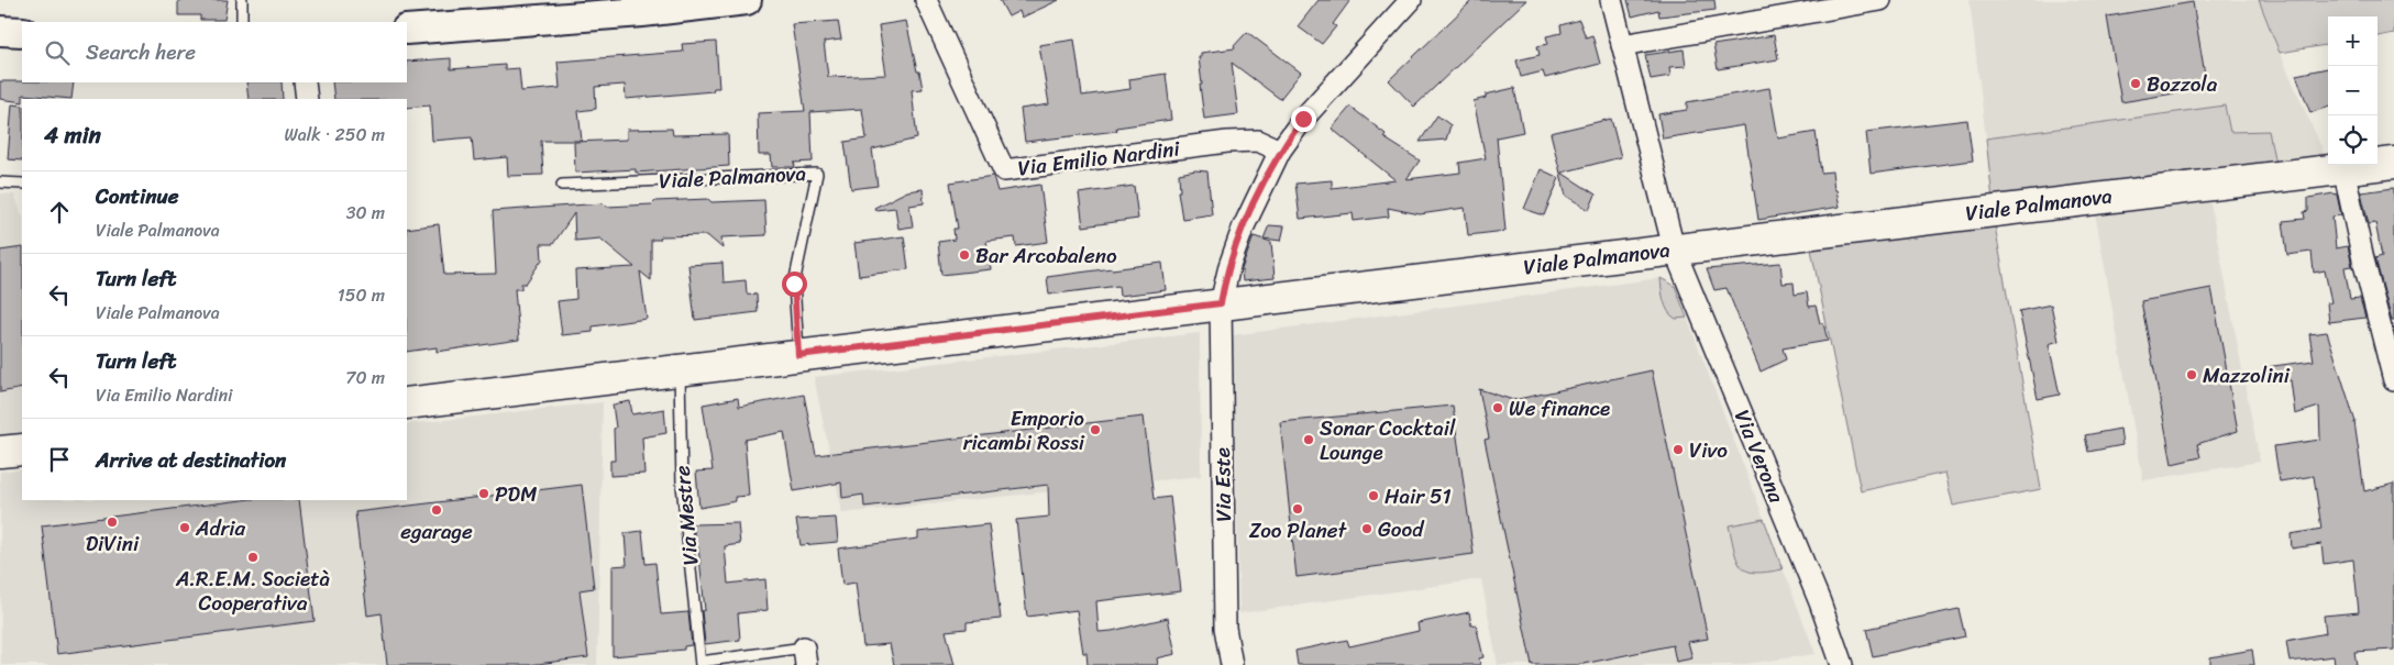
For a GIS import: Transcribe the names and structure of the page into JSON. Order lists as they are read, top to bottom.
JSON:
{
  "streets": {
    "main road": ["Viale Palmanova"],
    "street": ["Via Emilio Nardini", "Via Verona", "Via Este"],
    "lane": ["Via Mestre"]
  },
  "crossings": [
    ["Viale Palmanova", "Via Verona"],
    ["Viale Palmanova", "Via Este"],
    ["Viale Palmanova", "Via Mestre"]
  ],
  "places": [
    "Bozzola",
    "Bar Arcobaleno",
    "Mazzolini",
    "We finance",
    "Emporio ricambi Rossi",
    "Sonar Cocktail Lounge",
    "Vivo",
    "PDM",
    "Hair 51",
    "Zoo Planet",
    "egarage",
    "DiVini",
    "Adria",
    "Good",
    "A.R.E.M. Società Cooperativa"
  ],
  "page": {
    "map_buttons": ["+", "−"],
    "search": "Search here",
    "heading": ["4 min", "Walk · 250 m"],
    "list": [
      ["Continue", "Viale Palmanova", "30 m"],
      ["Turn left", "Viale Palmanova", "150 m"],
      ["Turn left", "Via Emilio Nardini", "70 m"],
      "Arrive at destination"
    ]
  }
}
